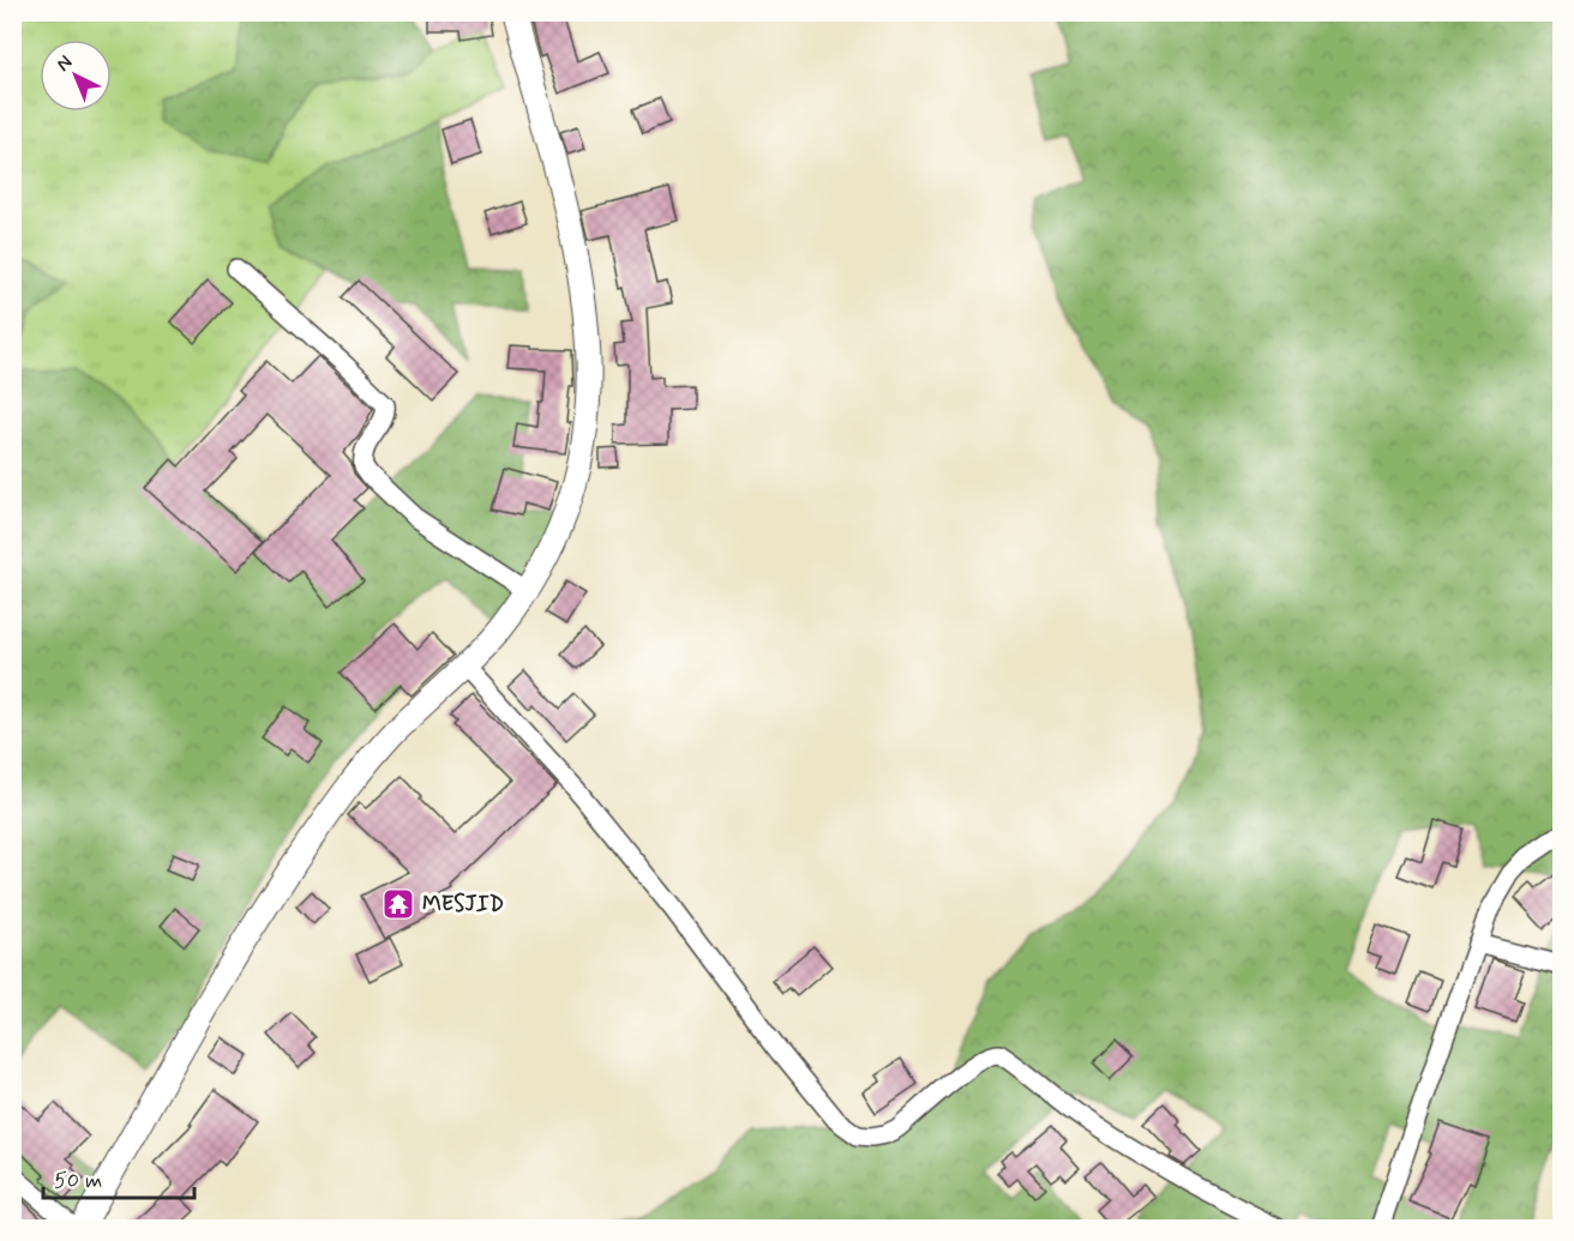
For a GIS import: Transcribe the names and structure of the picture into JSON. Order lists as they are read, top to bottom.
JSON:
{
  "places": {
    "temple": ["MESJID"]
  },
  "scale_bar": "50 m",
  "north": "top left"
}
